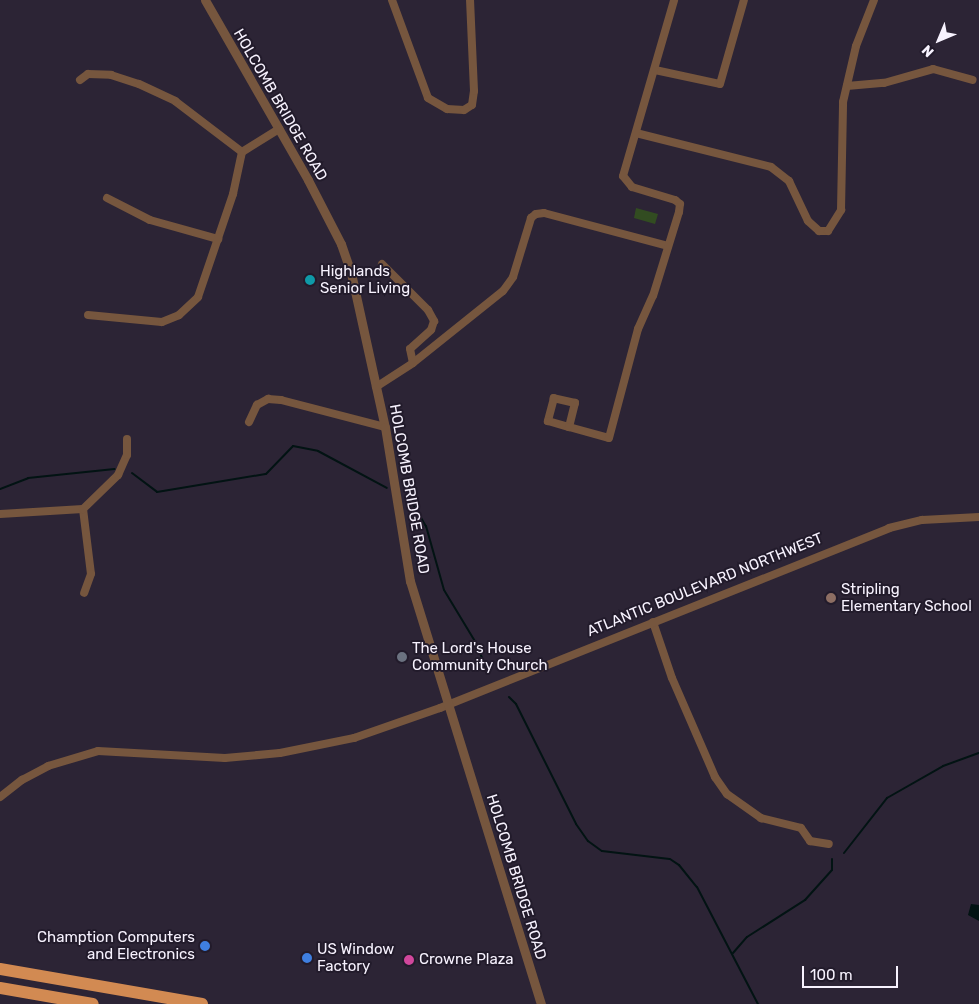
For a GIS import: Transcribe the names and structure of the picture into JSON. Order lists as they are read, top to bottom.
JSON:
{
  "streets": {
    "street": ["HOLCOMB BRIDGE ROAD", "ATLANTIC BOULEVARD NORTHWEST"]
  },
  "crossings": [
    ["HOLCOMB BRIDGE ROAD", "ATLANTIC BOULEVARD NORTHWEST"]
  ],
  "places": [
    "Highlands Senior Living",
    "Stripling Elementary School",
    "The Lord's House Community Church",
    "Chamption Computers and Electronics",
    "US Window Factory",
    "Crowne Plaza"
  ],
  "scale_bar": "100 m",
  "north": "bottom left"
}
